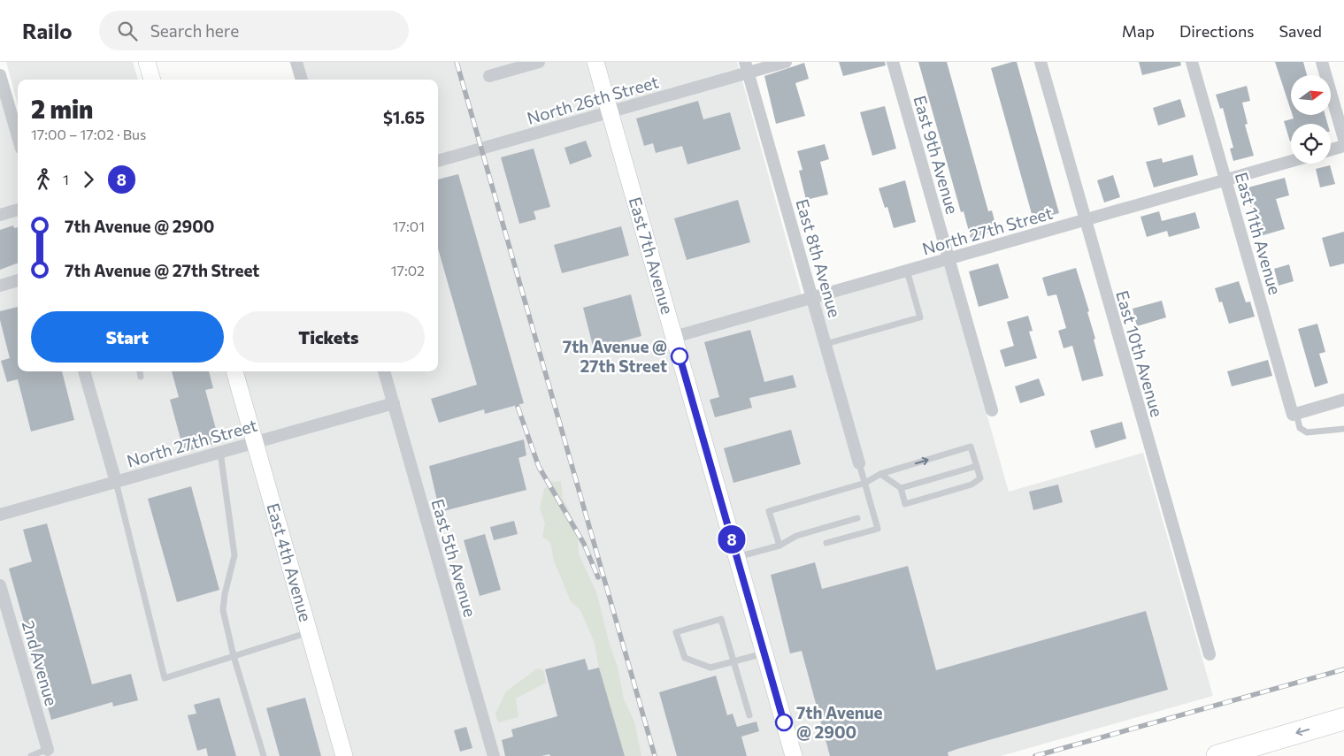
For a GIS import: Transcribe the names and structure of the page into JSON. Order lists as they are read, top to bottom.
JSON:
{
  "streets": {
    "street": [
      "North 26th Street",
      "East 9th Avenue",
      "North 27th Street",
      "East 11th Avenue",
      "East 7th Avenue",
      "East 8th Avenue",
      "East 10th Avenue",
      "East 5th Avenue",
      "East 4th Avenue",
      "2nd Avenue"
    ]
  },
  "crossings": [
    ["North 26th Street", "East 7th Avenue"],
    ["North 26th Street", "East 8th Avenue"],
    ["East 9th Avenue", "North 27th Street"],
    ["North 27th Street", "East 11th Avenue"],
    ["North 27th Street", "East 7th Avenue"],
    ["North 27th Street", "East 8th Avenue"],
    ["North 27th Street", "East 10th Avenue"],
    ["North 27th Street", "East 5th Avenue"],
    ["North 27th Street", "East 4th Avenue"]
  ],
  "places": ["7th Avenue @ 27th Street", "7th Avenue @ 2900"],
  "lines": ["bus line 8"],
  "north": "right",
  "page": {
    "header": "Railo",
    "search": "Search here",
    "nav": ["Map", "Directions", "Saved"],
    "on_map": "8",
    "heading": ["2 min", "17:00 – 17:02 · Bus", "$1.65"],
    "legs": ["1", "8"],
    "list": [
      {
        "name": "7th Avenue @ 2900",
        "value": "17:01"
      },
      {
        "name": "7th Avenue @ 27th Street",
        "value": "17:02"
      }
    ],
    "buttons": ["Start", "Tickets"]
  }
}
